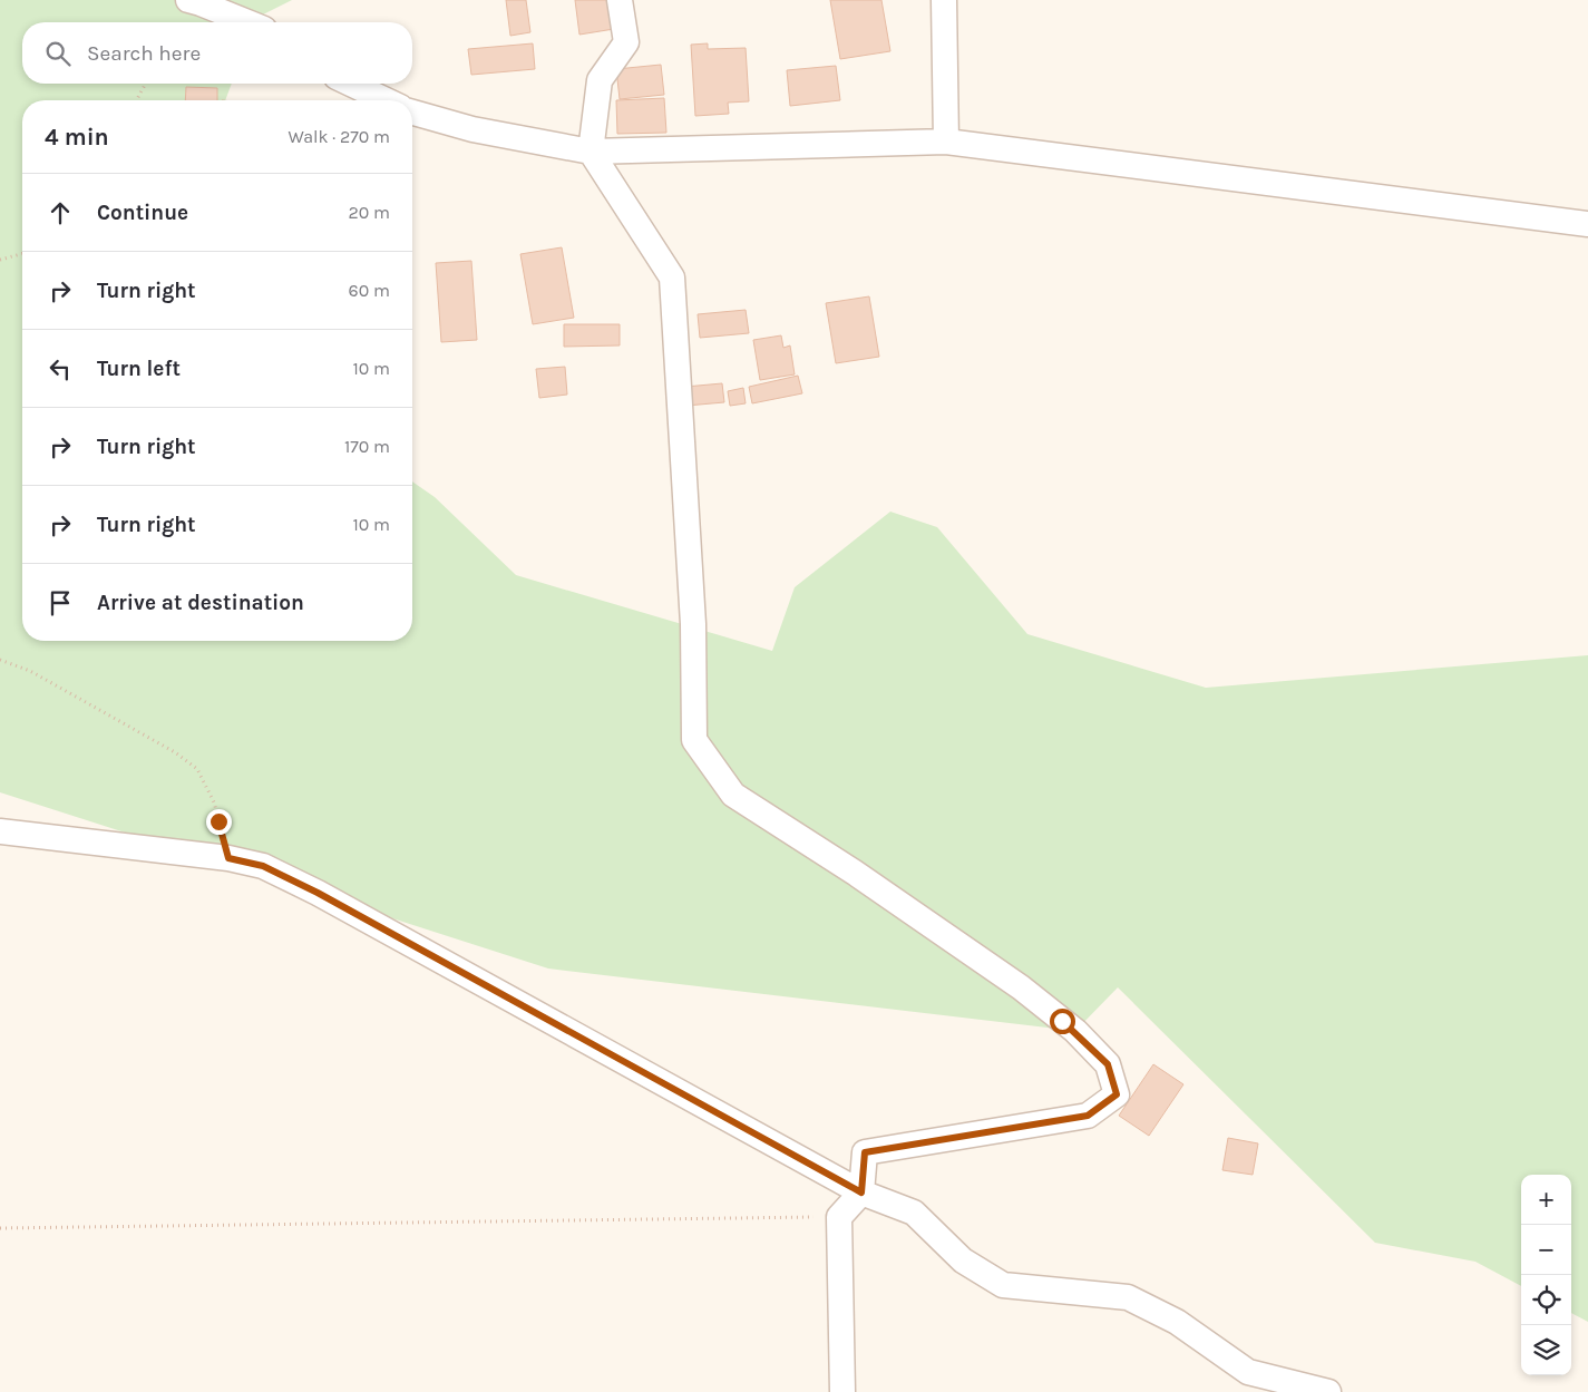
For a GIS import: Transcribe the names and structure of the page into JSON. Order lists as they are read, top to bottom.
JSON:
{
  "page": {
    "search": "Search here",
    "heading": ["4 min", "Walk · 270 m"],
    "list": [
      ["Continue", "20 m"],
      ["Turn right", "60 m"],
      ["Turn left", "10 m"],
      ["Turn right", "170 m"],
      ["Turn right", "10 m"],
      "Arrive at destination"
    ],
    "map_buttons": ["+", "−"]
  }
}
